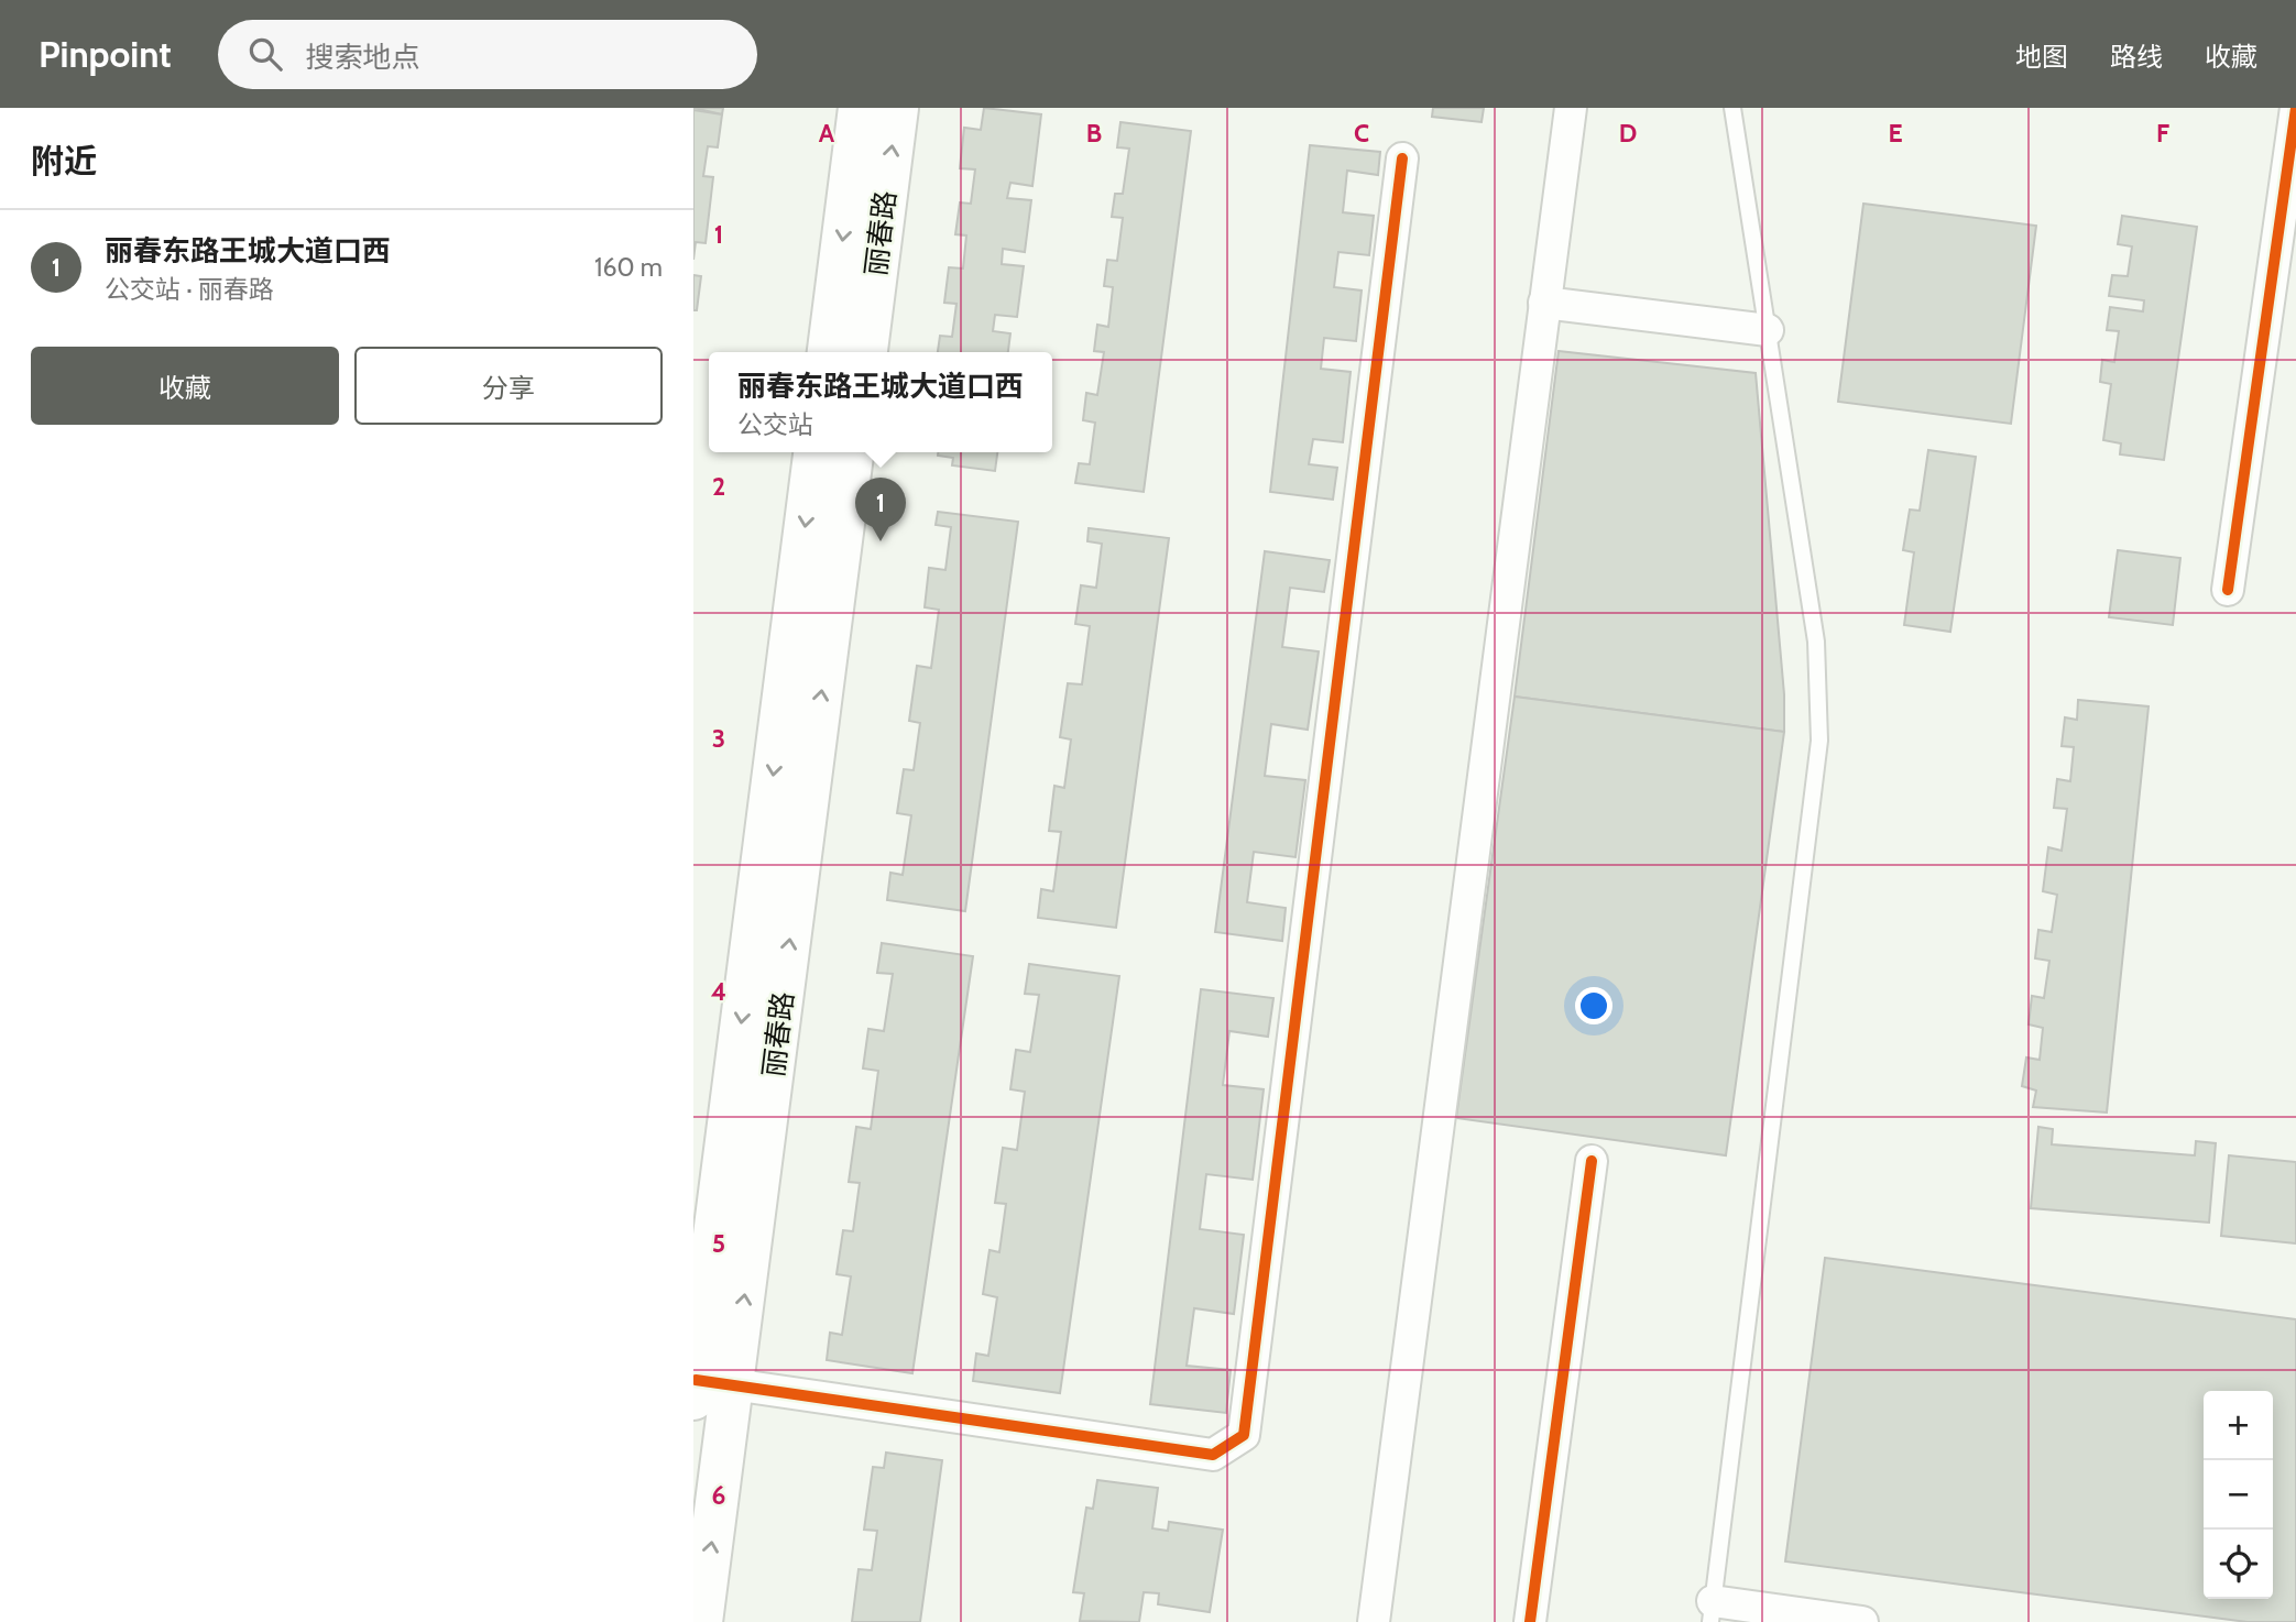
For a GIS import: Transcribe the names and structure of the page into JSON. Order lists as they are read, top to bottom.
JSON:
{
  "streets": {
    "main road": ["丽春路"]
  },
  "page": {
    "header": "Pinpoint",
    "search": "搜索地点",
    "nav": ["地图", "路线", "收藏"],
    "heading": "附近",
    "list": [
      {
        "mark": "1",
        "name": "丽春东路王城大道口西",
        "note": "公交站 · 丽春路",
        "value": "160 m"
      }
    ],
    "buttons": ["收藏", "分享"],
    "popup": ["丽春东路王城大道口西", "公交站"],
    "pins": "1",
    "map_buttons": ["+", "−"]
  },
  "grid": {
    "columns": [
      "A",
      "B",
      "C",
      "D",
      "E",
      "F"
    ],
    "rows": [
      "1",
      "2",
      "3",
      "4",
      "5",
      "6"
    ]
  }
}
